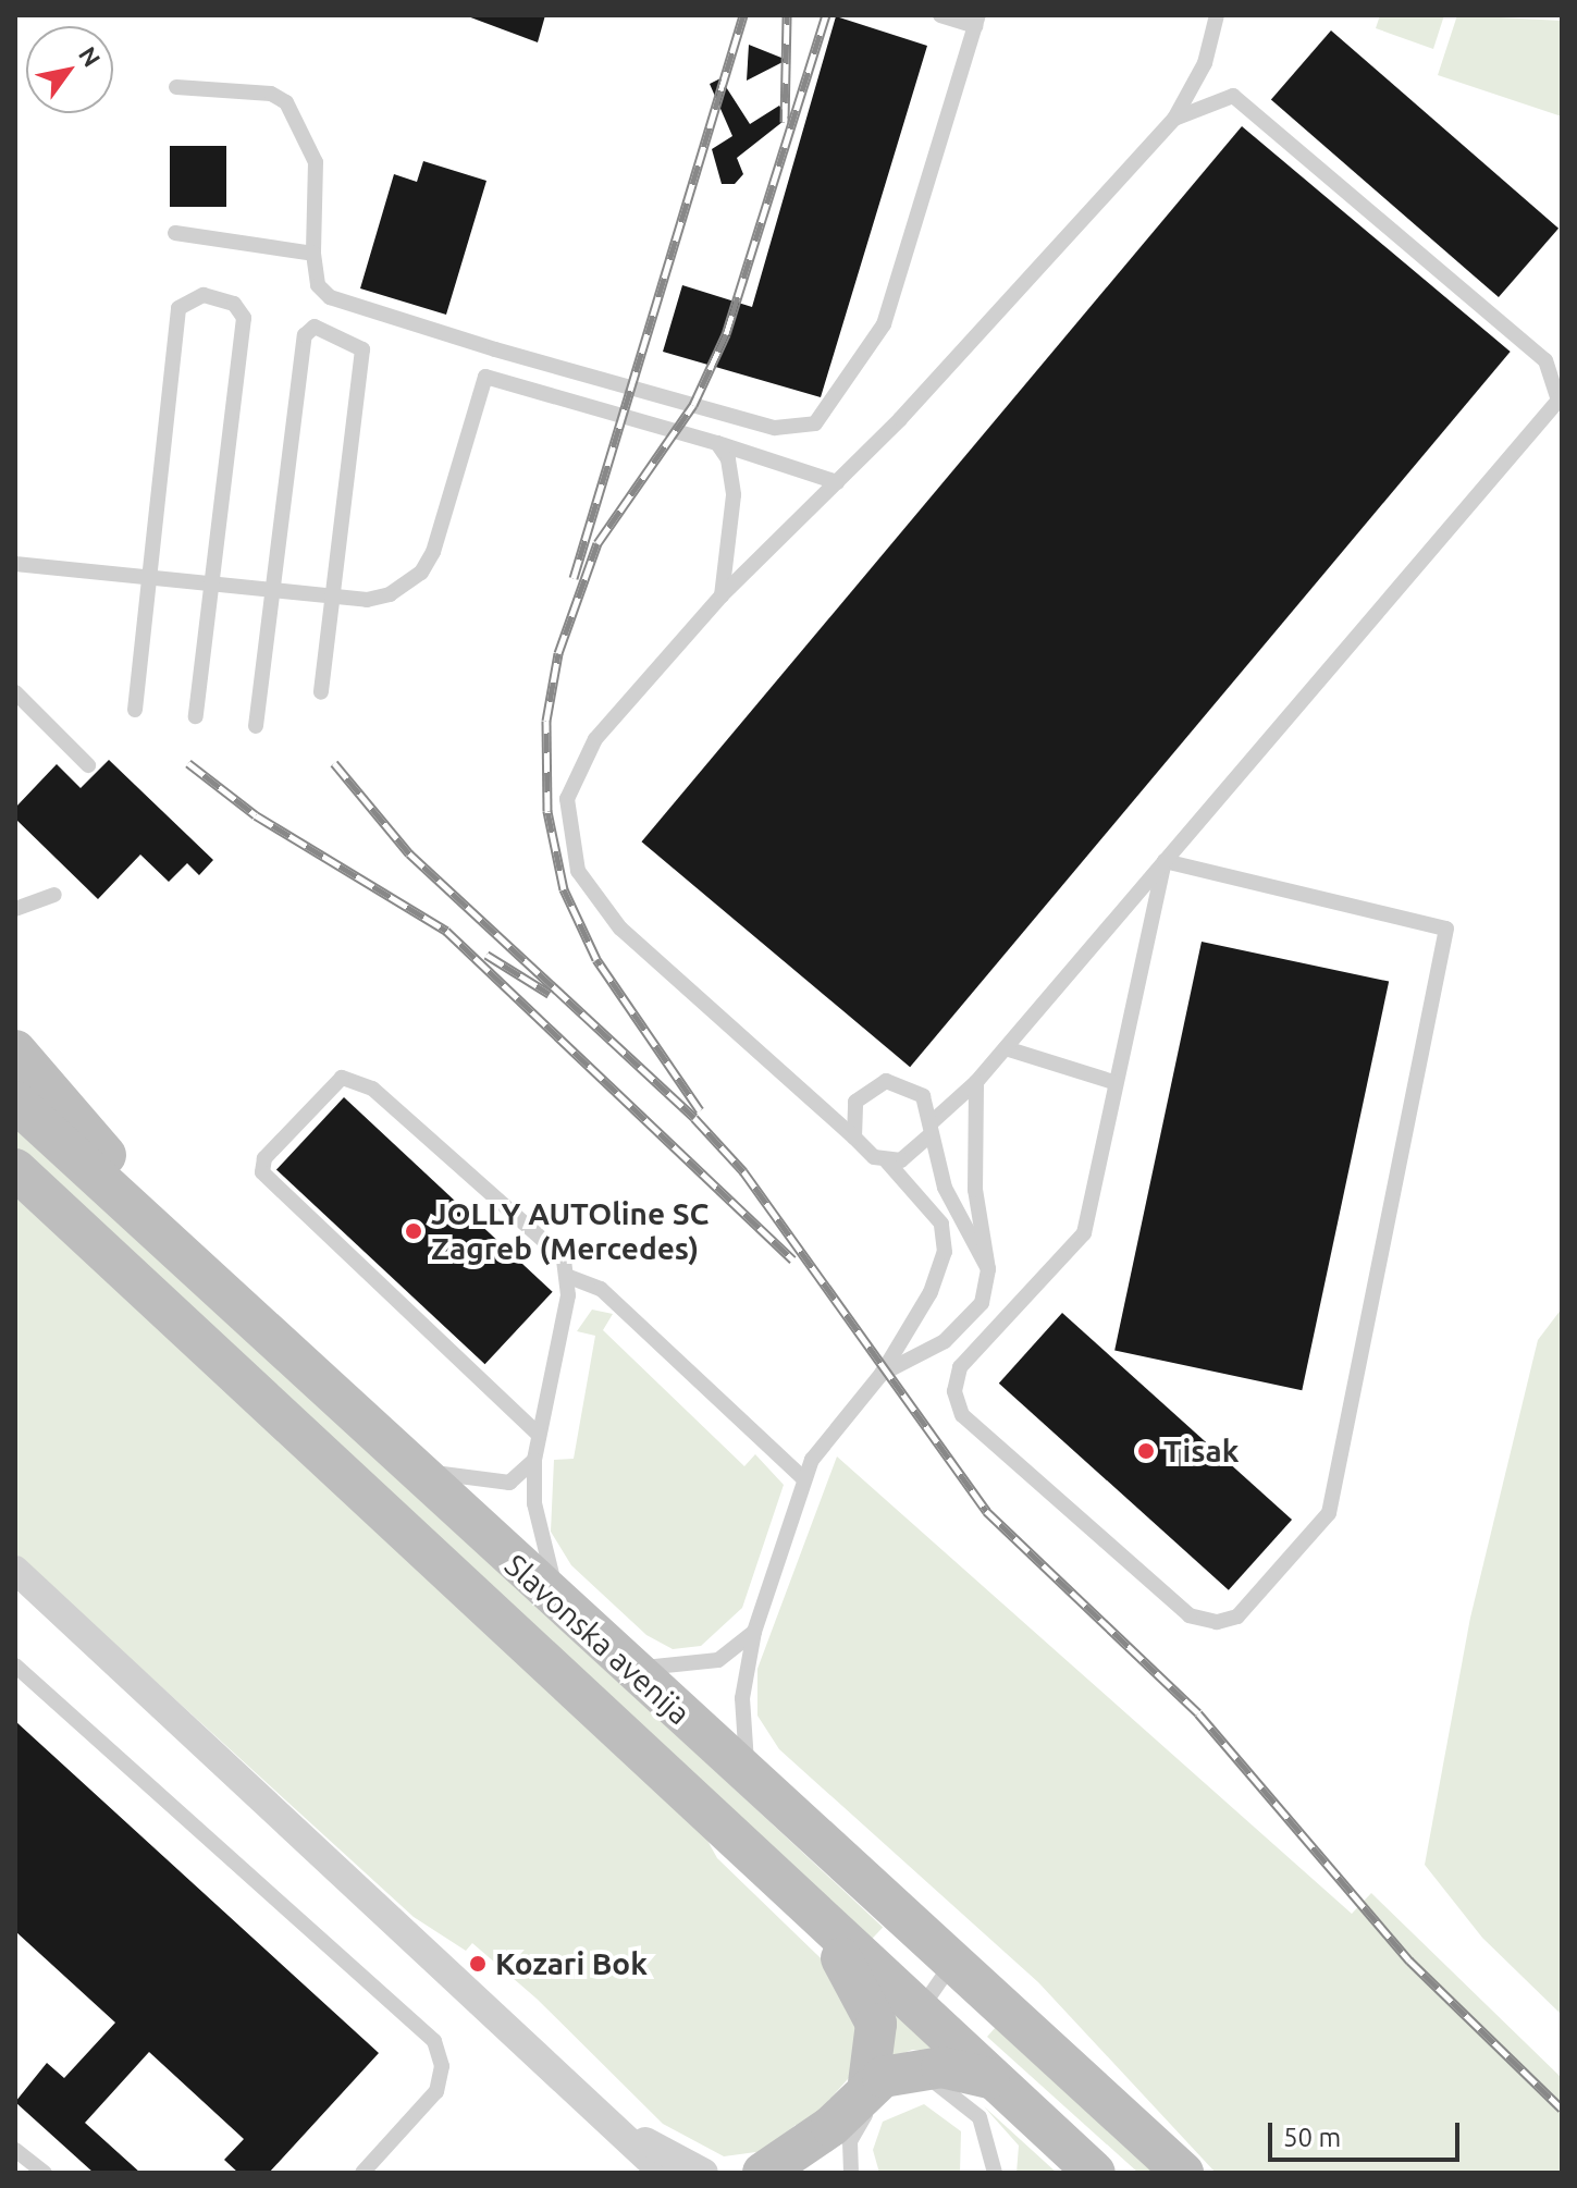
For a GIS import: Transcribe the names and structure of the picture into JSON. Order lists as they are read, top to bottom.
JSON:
{
  "streets": {
    "main road": ["Slavonska avenija"]
  },
  "places": ["JOLLY AUTOline SC Zagreb (Mercedes)", "Tisak", "Kozari Bok"],
  "scale_bar": "50 m",
  "north": "top right"
}
